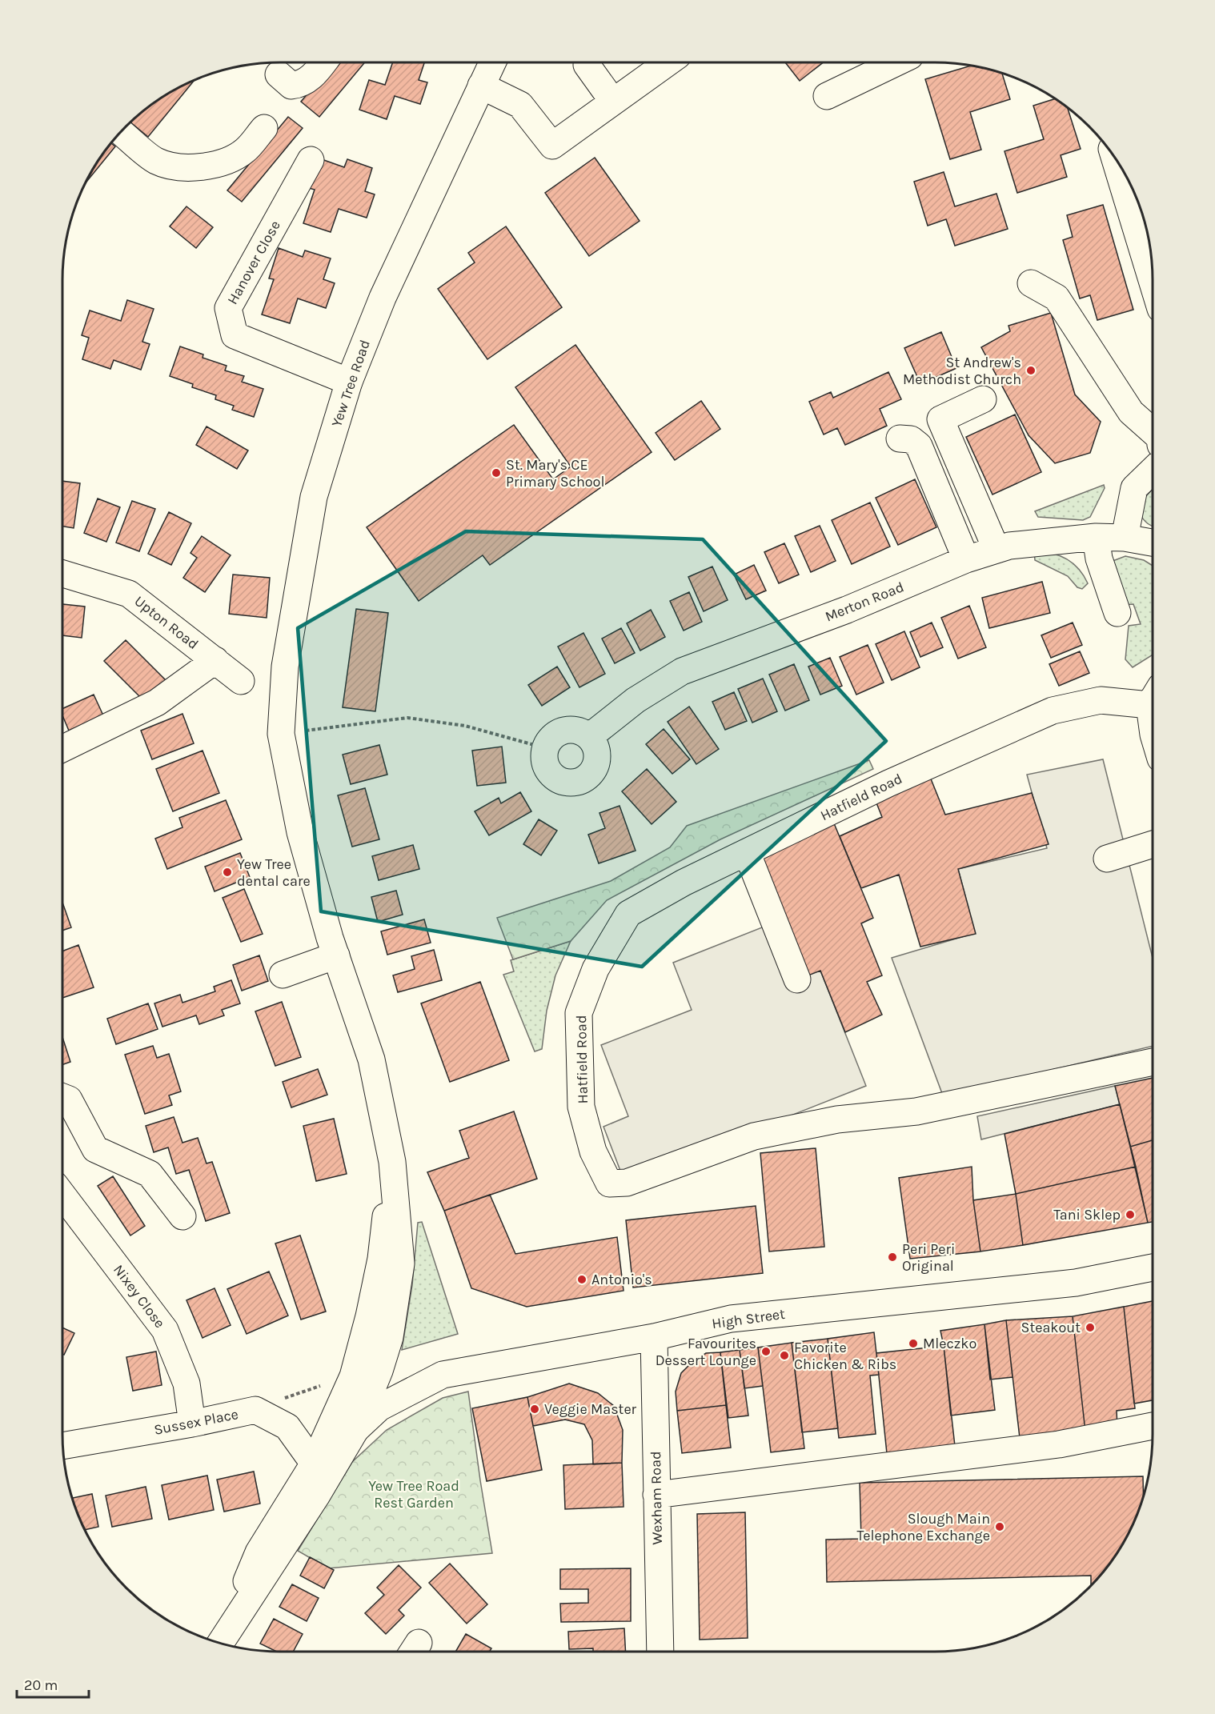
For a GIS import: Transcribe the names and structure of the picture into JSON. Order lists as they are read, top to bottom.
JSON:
{
  "streets": {
    "street": [
      "Hanover Close",
      "Yew Tree Road",
      "Merton Road",
      "Upton Road",
      "Hatfield Road",
      "Nixey Close",
      "High Street",
      "Sussex Place",
      "Wexham Road"
    ]
  },
  "crossings": [
    ["Hanover Close", "Yew Tree Road"],
    ["Nixey Close", "Sussex Place"],
    ["High Street", "Wexham Road"]
  ],
  "parks": ["Yew Tree Road Rest Garden"],
  "places": [
    "St Andrew's Methodist Church",
    "St. Mary's CE Primary School",
    "Yew Tree dental care",
    "Tani Sklep",
    "Peri Peri Original",
    "Antonio's",
    "Steakout",
    "Mleczko",
    "Favourites Dessert Lounge",
    "Favorite Chicken & Ribs",
    "Veggie Master",
    "Slough Main Telephone Exchange"
  ],
  "scale_bar": "20 m"
}
